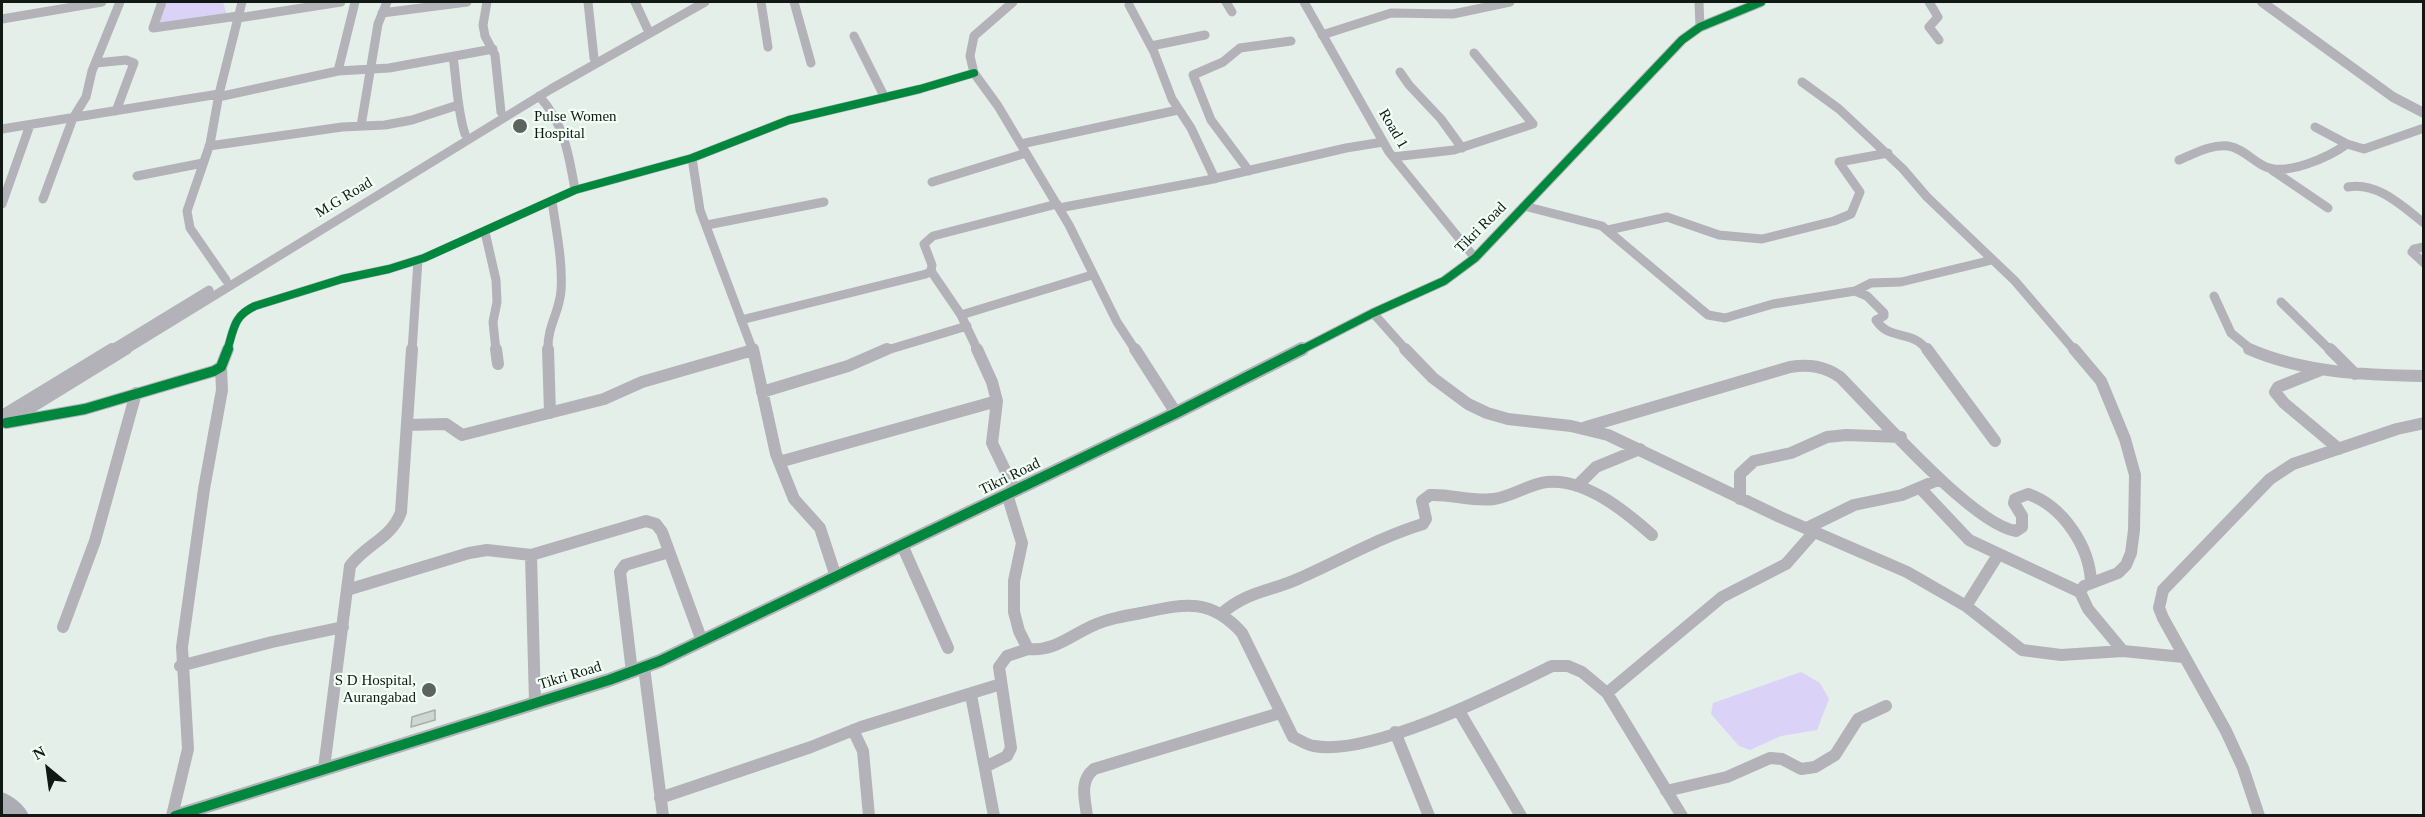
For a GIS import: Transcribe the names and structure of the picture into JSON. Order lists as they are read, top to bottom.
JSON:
{
  "streets": {
    "street": ["Road 1", "M.G Road", "Tikri Road"]
  },
  "crossings": [
    ["Road 1", "Tikri Road"]
  ],
  "places": ["Pulse Women Hospital", "S D Hospital, Aurangabad"],
  "north": "top left"
}
